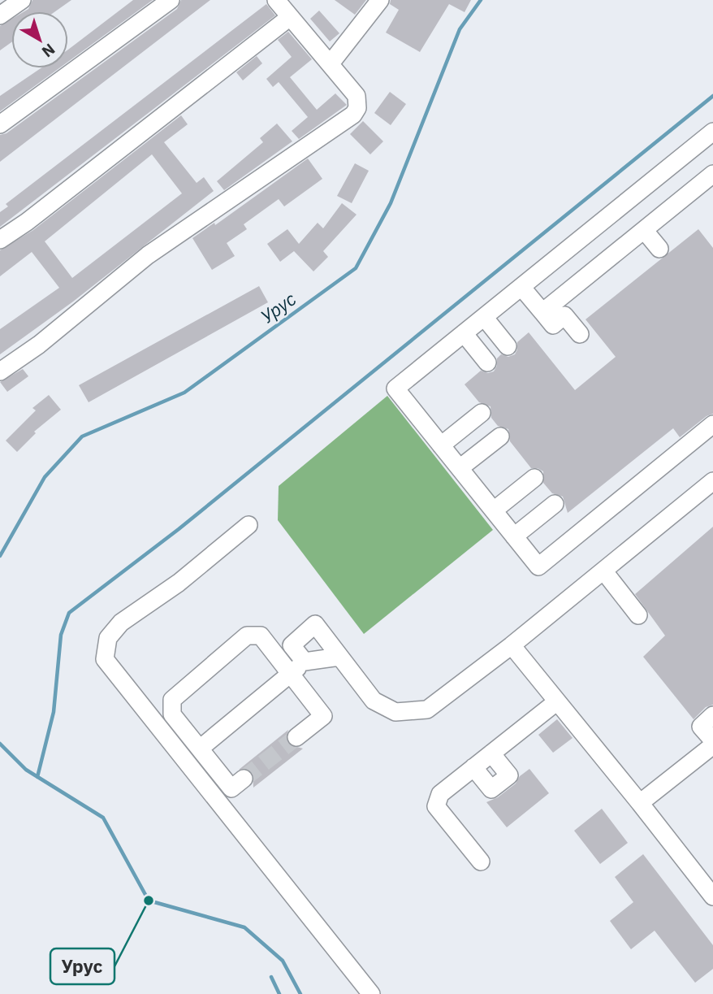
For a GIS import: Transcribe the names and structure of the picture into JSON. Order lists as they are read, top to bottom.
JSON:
{
  "water": ["Урус"],
  "places": ["Урус"],
  "north": "bottom right"
}
